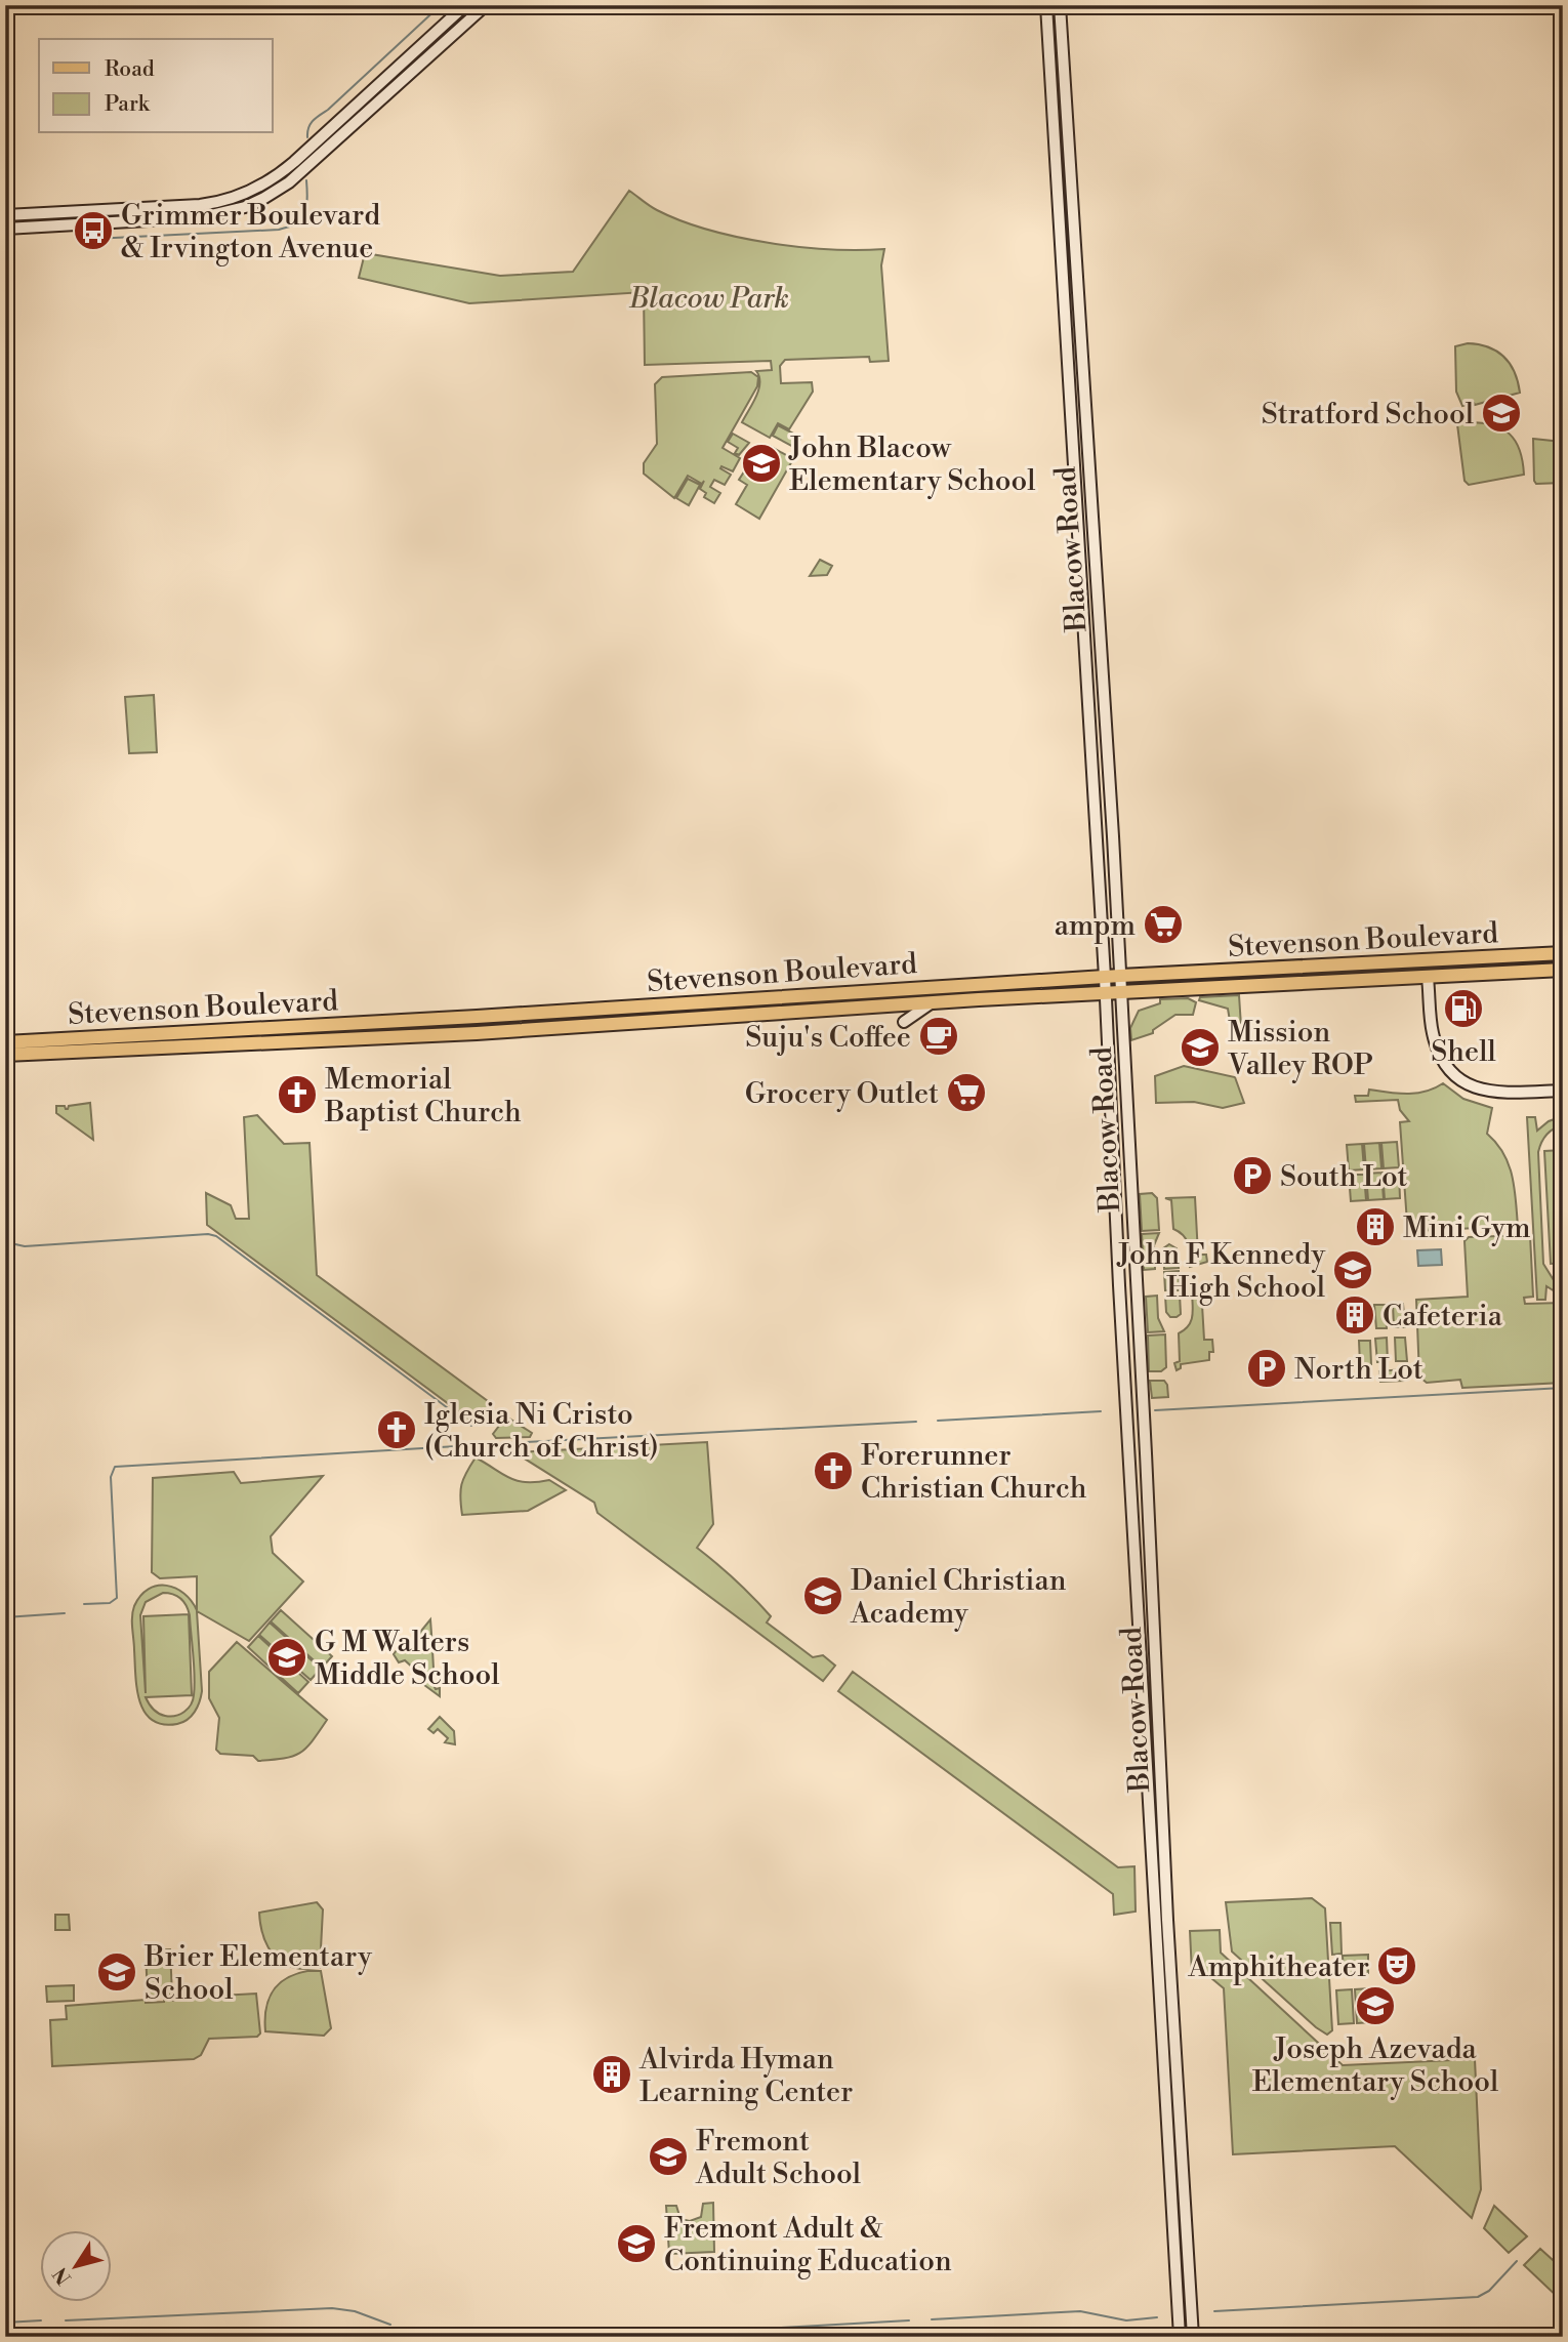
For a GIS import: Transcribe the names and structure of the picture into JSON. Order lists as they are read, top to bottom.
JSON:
{
  "streets": {
    "main road": ["Blacow Road", "Stevenson Boulevard"]
  },
  "crossings": [
    ["Blacow Road", "Stevenson Boulevard"]
  ],
  "parks": ["Blacow Park"],
  "places": {
    "bus stop": ["Grimmer Boulevard & Irvington Avenue"],
    "school or university": [
      "Stratford School",
      "John Blacow Elementary School",
      "Mission Valley ROP",
      "John F Kennedy High School",
      "Daniel Christian Academy",
      "G M Walters Middle School",
      "Brier Elementary School",
      "Joseph Azevada Elementary School",
      "Fremont Adult School",
      "Fremont Adult & Continuing Education"
    ],
    "supermarket": ["ampm", "Grocery Outlet"],
    "fuel station": ["Shell"],
    "cafe": ["Suju's Coffee"],
    "church": ["Memorial Baptist Church", "Iglesia Ni Cristo (Church of Christ)", "Forerunner Christian Church"],
    "parking": ["South Lot", "North Lot"],
    "building": ["Mini Gym", "Cafeteria", "Alvirda Hyman Learning Center"],
    "theatre": ["Amphitheater"]
  },
  "legend": ["Road", "Park"],
  "north": "bottom left"
}
